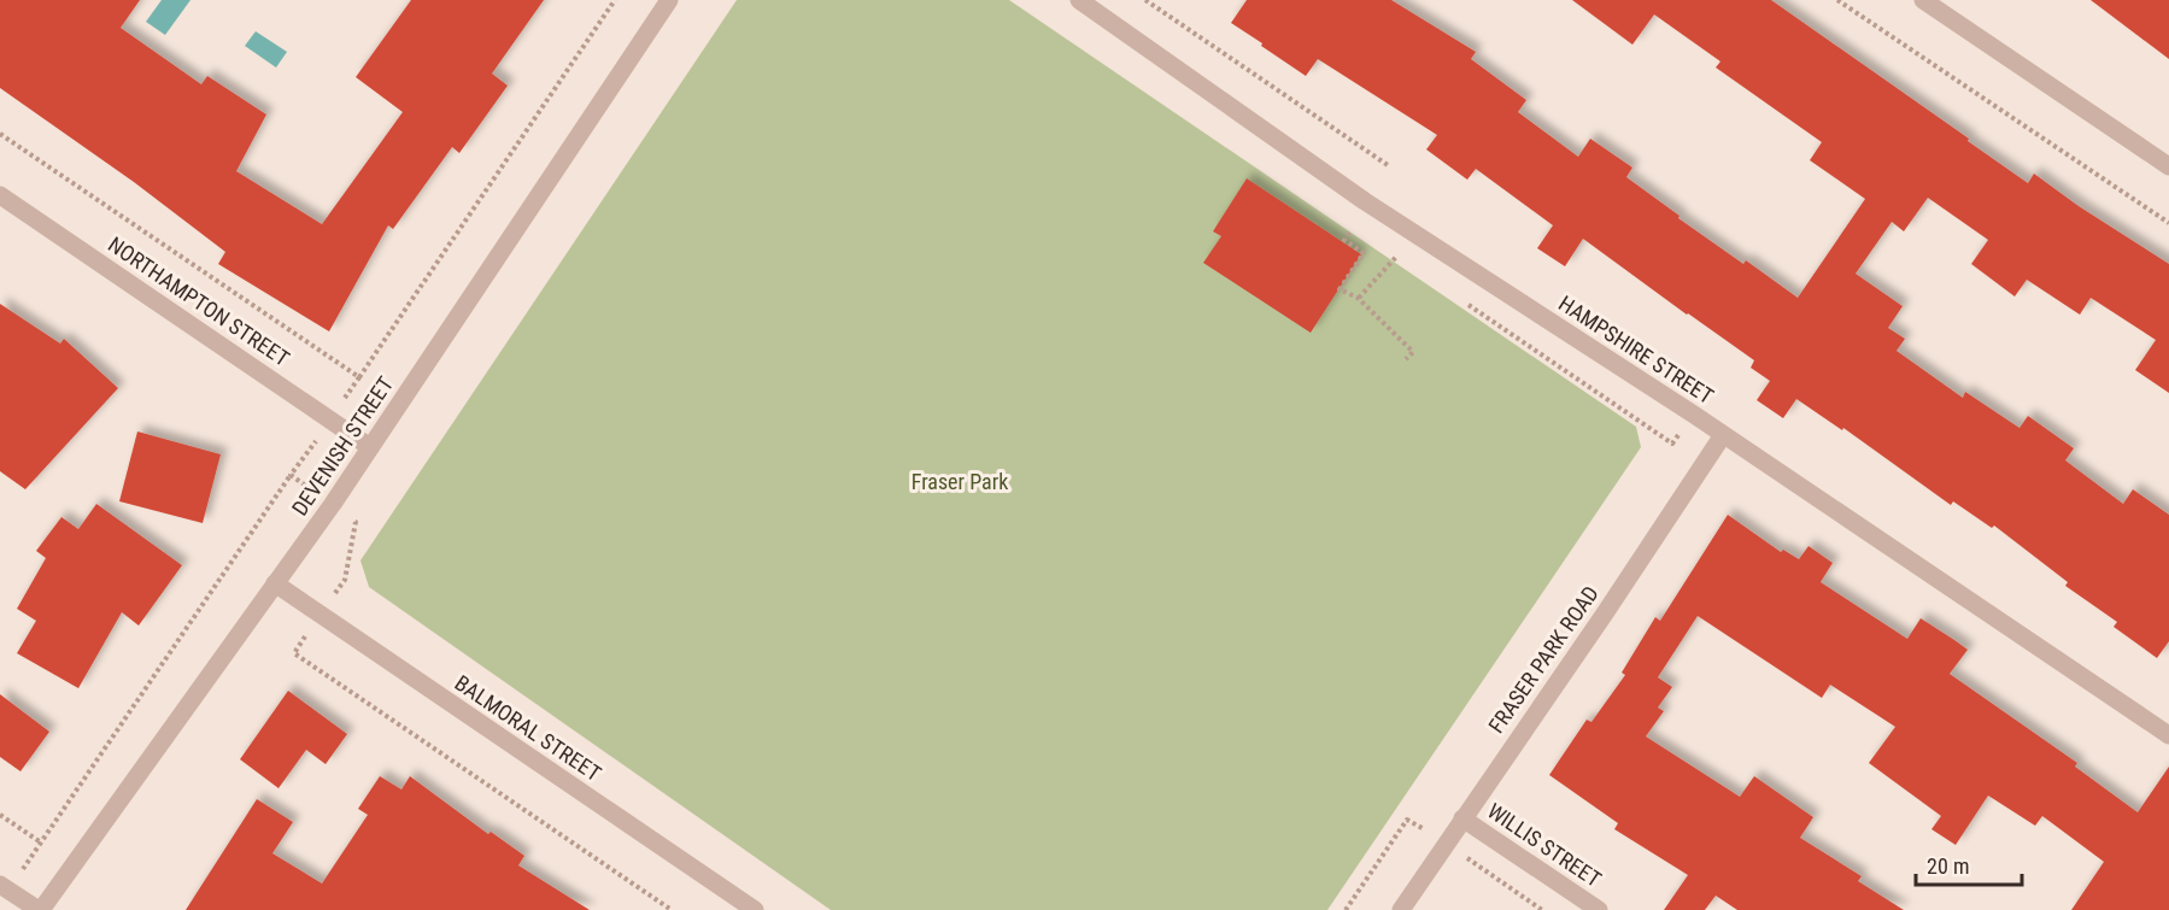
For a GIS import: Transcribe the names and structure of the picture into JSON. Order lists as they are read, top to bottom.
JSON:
{
  "streets": {
    "street": [
      "NORTHAMPTON STREET",
      "HAMPSHIRE STREET",
      "DEVENISH STREET",
      "FRASER PARK ROAD",
      "BALMORAL STREET",
      "WILLIS STREET"
    ]
  },
  "crossings": [
    ["NORTHAMPTON STREET", "DEVENISH STREET"],
    ["HAMPSHIRE STREET", "FRASER PARK ROAD"],
    ["DEVENISH STREET", "BALMORAL STREET"],
    ["FRASER PARK ROAD", "WILLIS STREET"]
  ],
  "parks": ["Fraser Park"],
  "scale_bar": "20 m"
}
